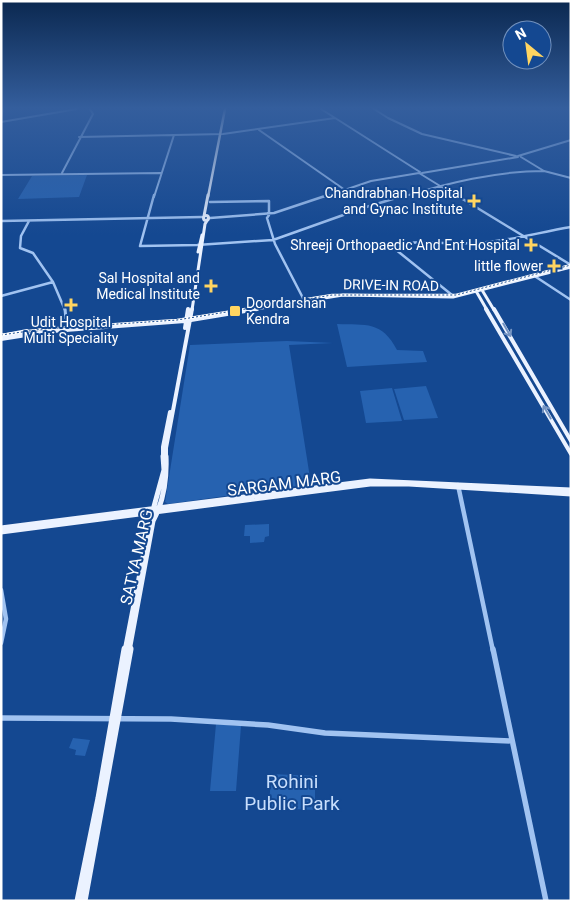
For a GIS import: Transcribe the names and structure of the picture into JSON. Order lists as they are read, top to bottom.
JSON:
{
  "streets": {
    "main road": ["DRIVE-IN ROAD", "SARGAM MARG", "SATYA MARG"]
  },
  "crossings": [
    ["DRIVE-IN ROAD", "SATYA MARG"],
    ["SARGAM MARG", "SATYA MARG"]
  ],
  "parks": ["Rohini Public Park"],
  "places": {
    "health": [
      "Chandrabhan Hospital and Gynac Institute",
      "Shreeji Orthopaedic And Ent Hospital",
      "little flower",
      "Sal Hospital and Medical Institute",
      "Udit Hospital Multi Speciality"
    ],
    "transit": ["Doordarshan Kendra"]
  },
  "north": "top left"
}
